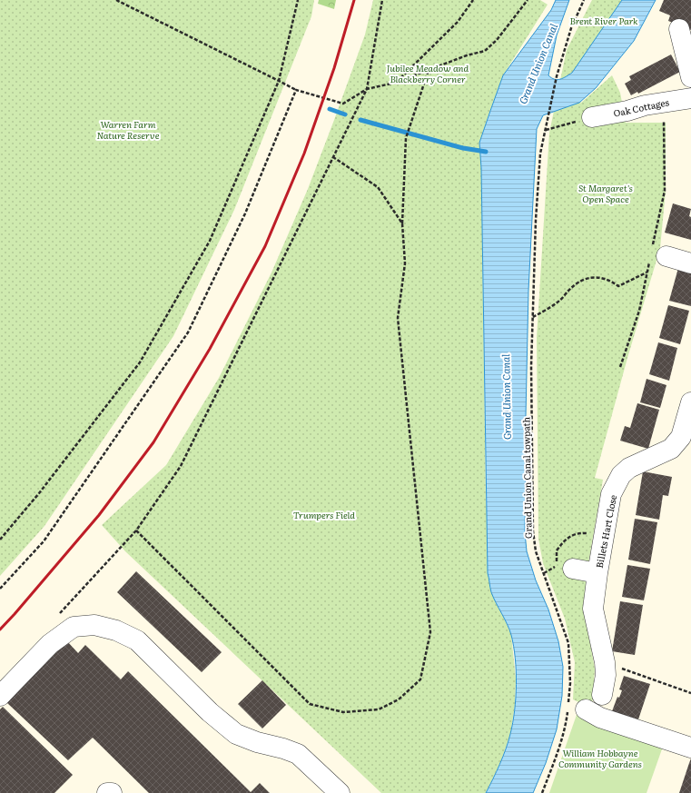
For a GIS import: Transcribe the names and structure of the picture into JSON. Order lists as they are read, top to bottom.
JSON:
{
  "streets": {
    "street": ["Oak Cottages", "Billets Hart Close"],
    "path": ["Grand Union Canal towpath"]
  },
  "water": ["Grand Union Canal"],
  "parks": [
    "Brent River Park",
    "Jubilee Meadow and Blackberry Corner",
    "Warren Farm Nature Reserve",
    "St Margaret's Open Space",
    "Trumpers Field",
    "William Hobbayne Community Gardens"
  ]
}
